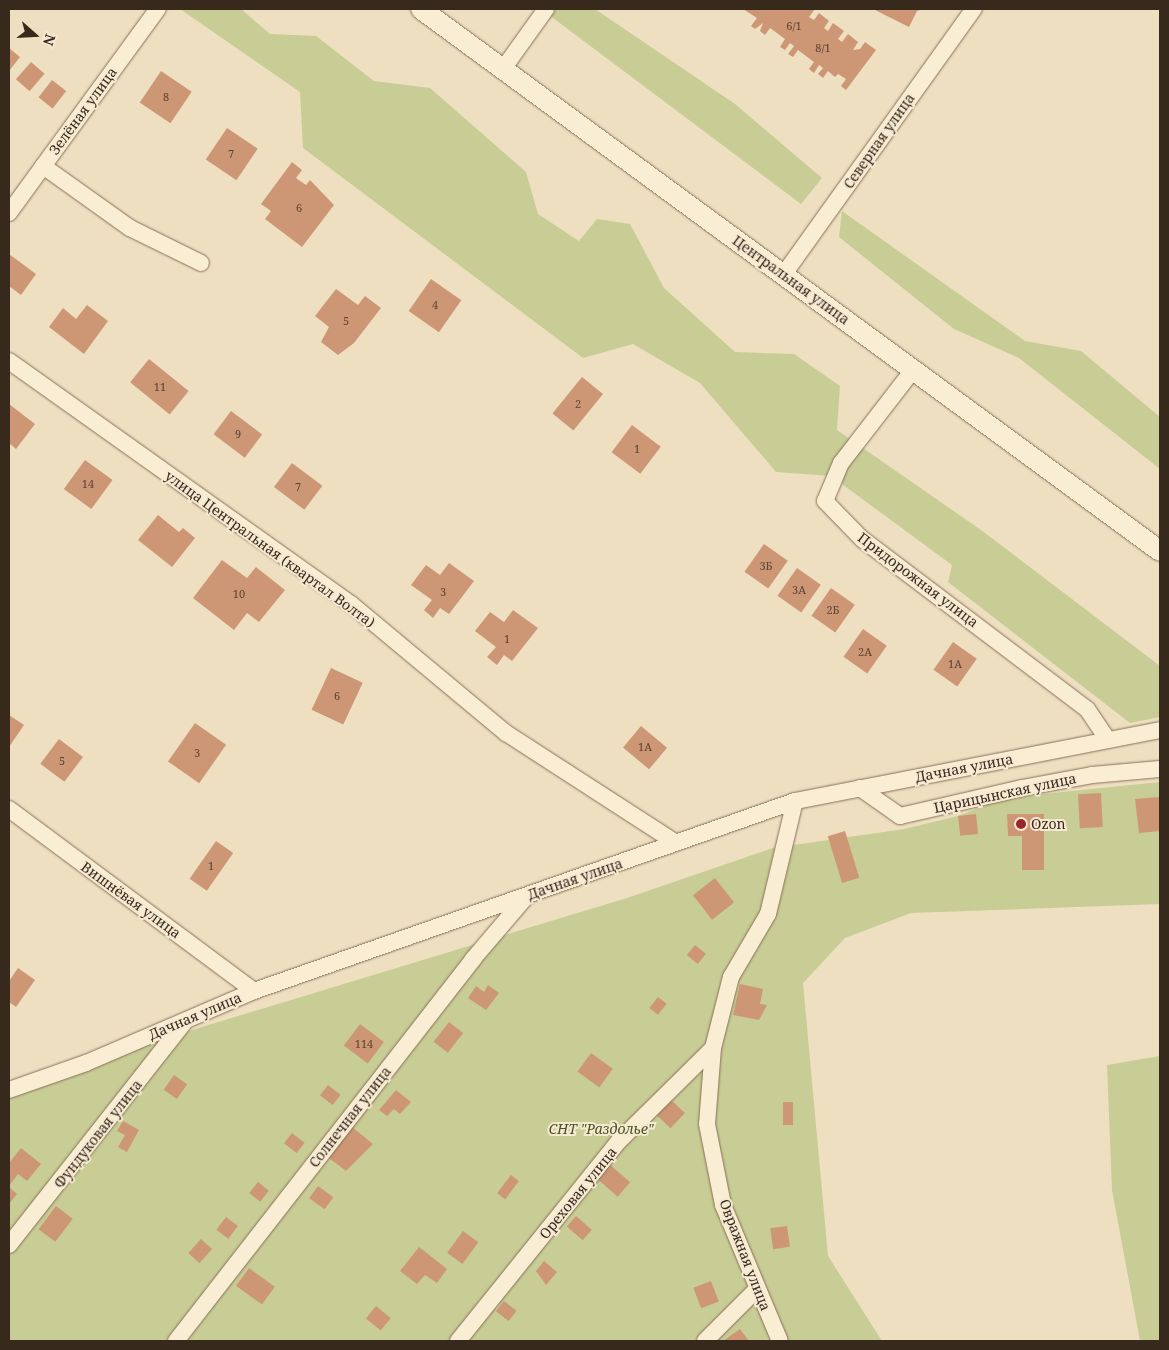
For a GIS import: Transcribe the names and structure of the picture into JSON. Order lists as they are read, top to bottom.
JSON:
{
  "streets": {
    "street": [
      "Зелёная улица",
      "Северная улица",
      "Центральная улица",
      "улица Центральная (квартал Волта)",
      "Придорожная улица",
      "Дачная улица",
      "Царицынская улица",
      "Вишнёвая улица",
      "Солнечная улица",
      "Фундуковая улица",
      "Ореховая улица",
      "Овражная улица"
    ]
  },
  "crossings": [
    ["Северная улица", "Центральная улица"],
    ["Центральная улица", "Придорожная улица"],
    ["улица Центральная (квартал Волта)", "Дачная улица"],
    ["Придорожная улица", "Дачная улица"],
    ["Дачная улица", "Царицынская улица"],
    ["Дачная улица", "Вишнёвая улица"],
    ["Дачная улица", "Солнечная улица"],
    ["Дачная улица", "Фундуковая улица"],
    ["Ореховая улица", "Овражная улица"]
  ],
  "parks": ["СНТ \"Раздолье\""],
  "places": ["Ozon"],
  "house_numbers": [
    "6/1",
    "8/1",
    "8",
    "7",
    "6",
    "4",
    "5",
    "11",
    "2",
    "9",
    "1",
    "14",
    "7",
    "3Б",
    "3А",
    "3",
    "10",
    "2Б",
    "1",
    "2А",
    "1А",
    "6",
    "1А",
    "3",
    "5",
    "1",
    "114"
  ],
  "north": "right"
}
